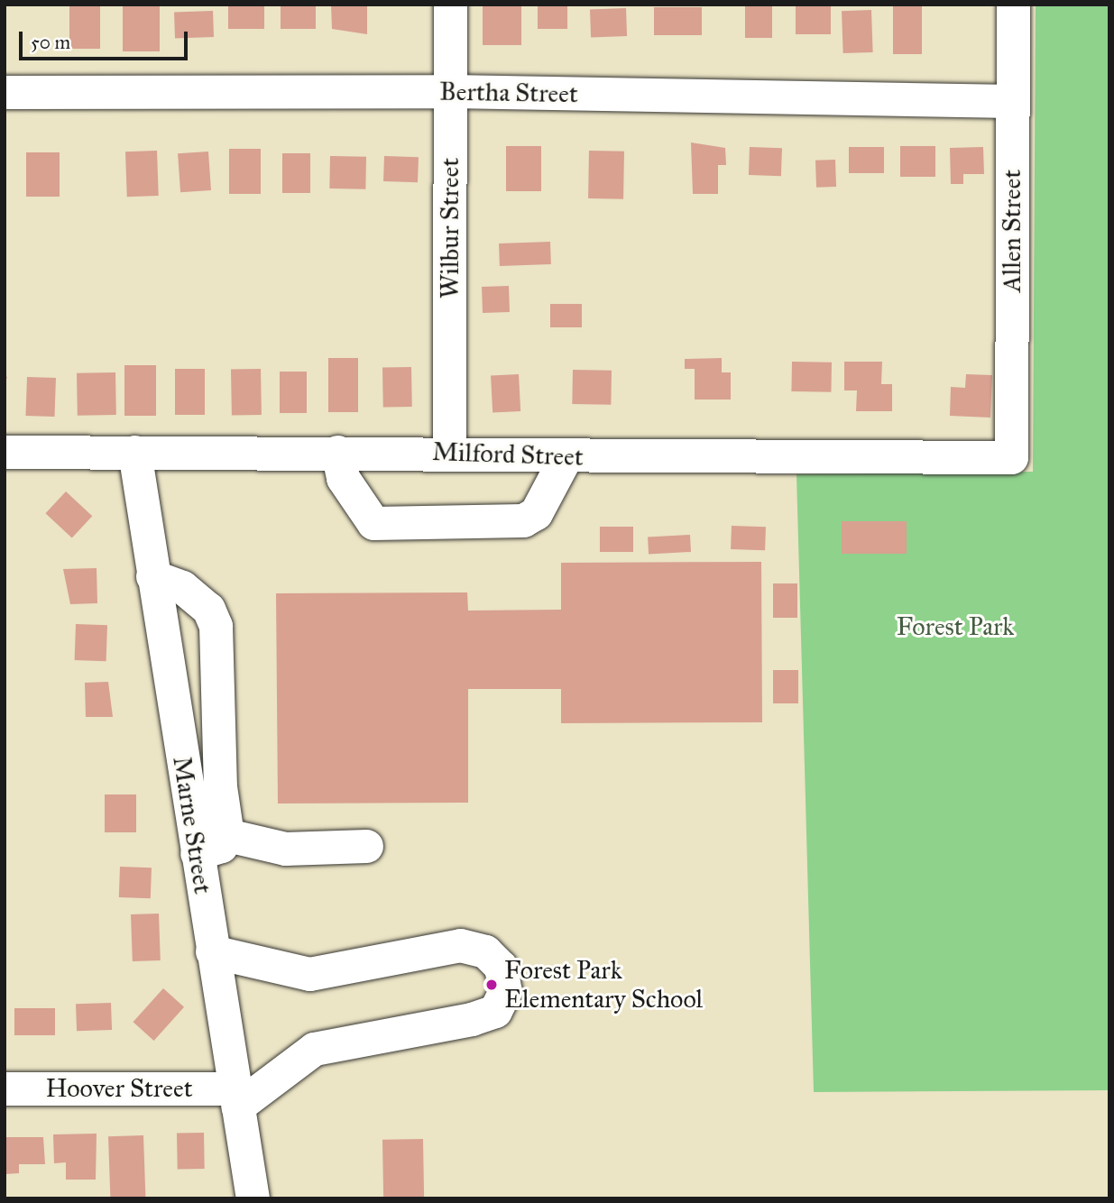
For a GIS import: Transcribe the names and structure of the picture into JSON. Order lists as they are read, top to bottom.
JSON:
{
  "streets": {
    "street": [
      "Bertha Street",
      "Wilbur Street",
      "Allen Street",
      "Milford Street",
      "Marne Street",
      "Hoover Street"
    ]
  },
  "crossings": [
    ["Bertha Street", "Wilbur Street"],
    ["Bertha Street", "Allen Street"],
    ["Wilbur Street", "Milford Street"],
    ["Allen Street", "Milford Street"],
    ["Milford Street", "Marne Street"],
    ["Marne Street", "Hoover Street"]
  ],
  "parks": ["Forest Park"],
  "places": ["Forest Park Elementary School"],
  "scale_bar": "50 m"
}
